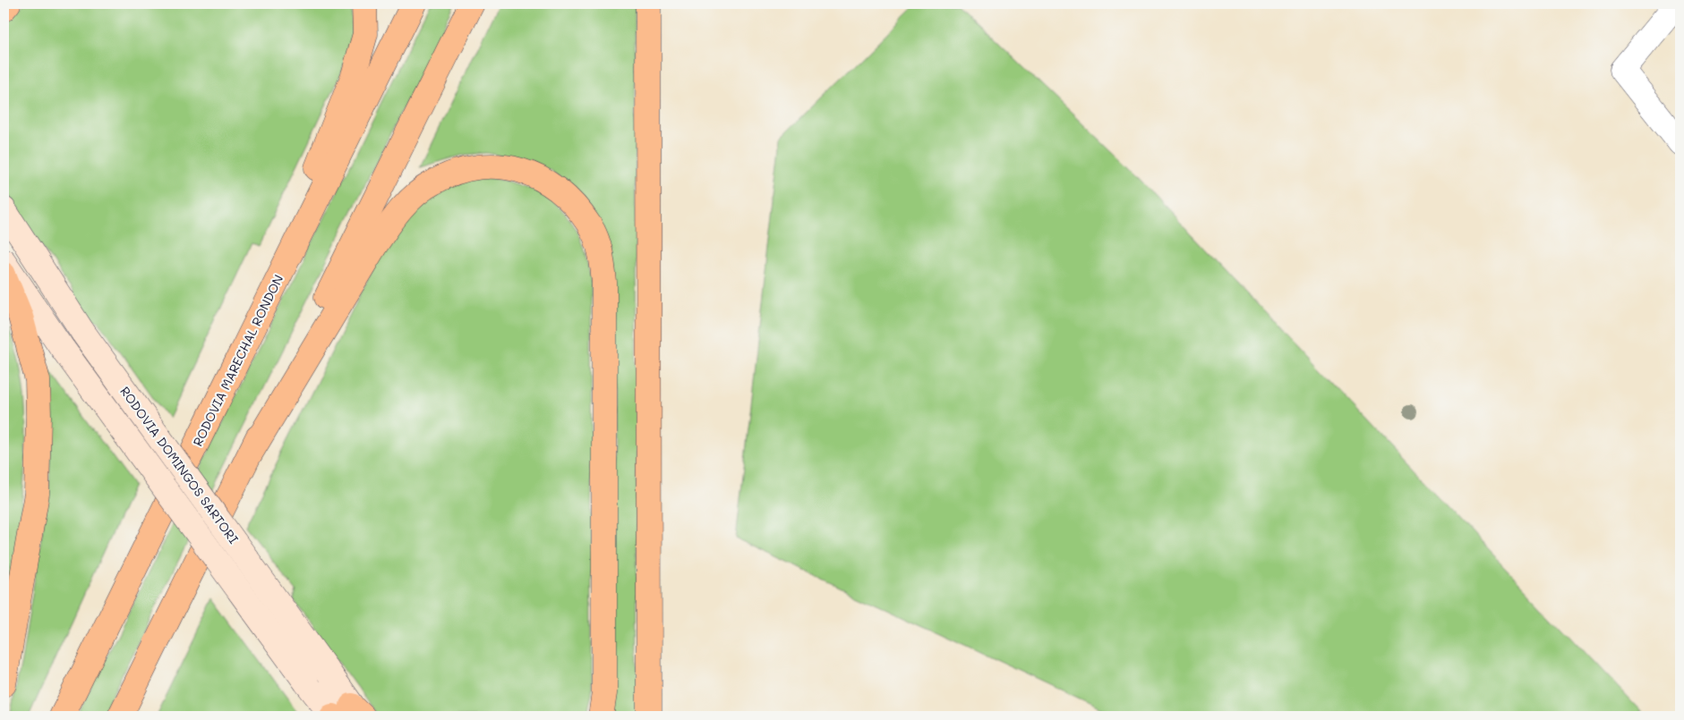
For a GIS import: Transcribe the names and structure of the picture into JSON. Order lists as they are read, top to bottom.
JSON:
{
  "streets": {
    "highway": ["RODOVIA MARECHAL RONDON"],
    "main road": ["RODOVIA DOMINGOS SARTORI"]
  }
}
